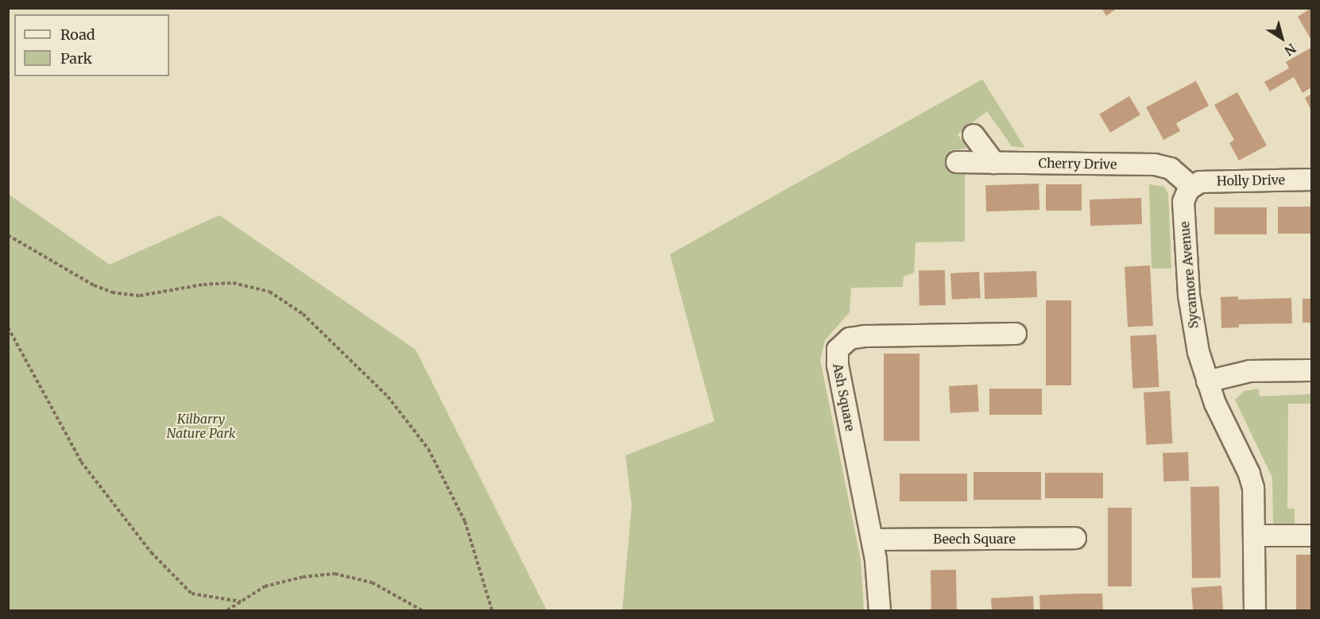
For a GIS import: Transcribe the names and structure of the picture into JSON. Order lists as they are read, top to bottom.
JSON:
{
  "streets": {
    "street": [
      "Cherry Drive",
      "Holly Drive",
      "Sycamore Avenue",
      "Ash Square",
      "Beech Square"
    ]
  },
  "crossings": [
    ["Cherry Drive", "Holly Drive"],
    ["Cherry Drive", "Sycamore Avenue"],
    ["Holly Drive", "Sycamore Avenue"],
    ["Ash Square", "Beech Square"]
  ],
  "parks": ["Kilbarry Nature Park"],
  "legend": ["Road", "Park"],
  "north": "bottom right"
}
